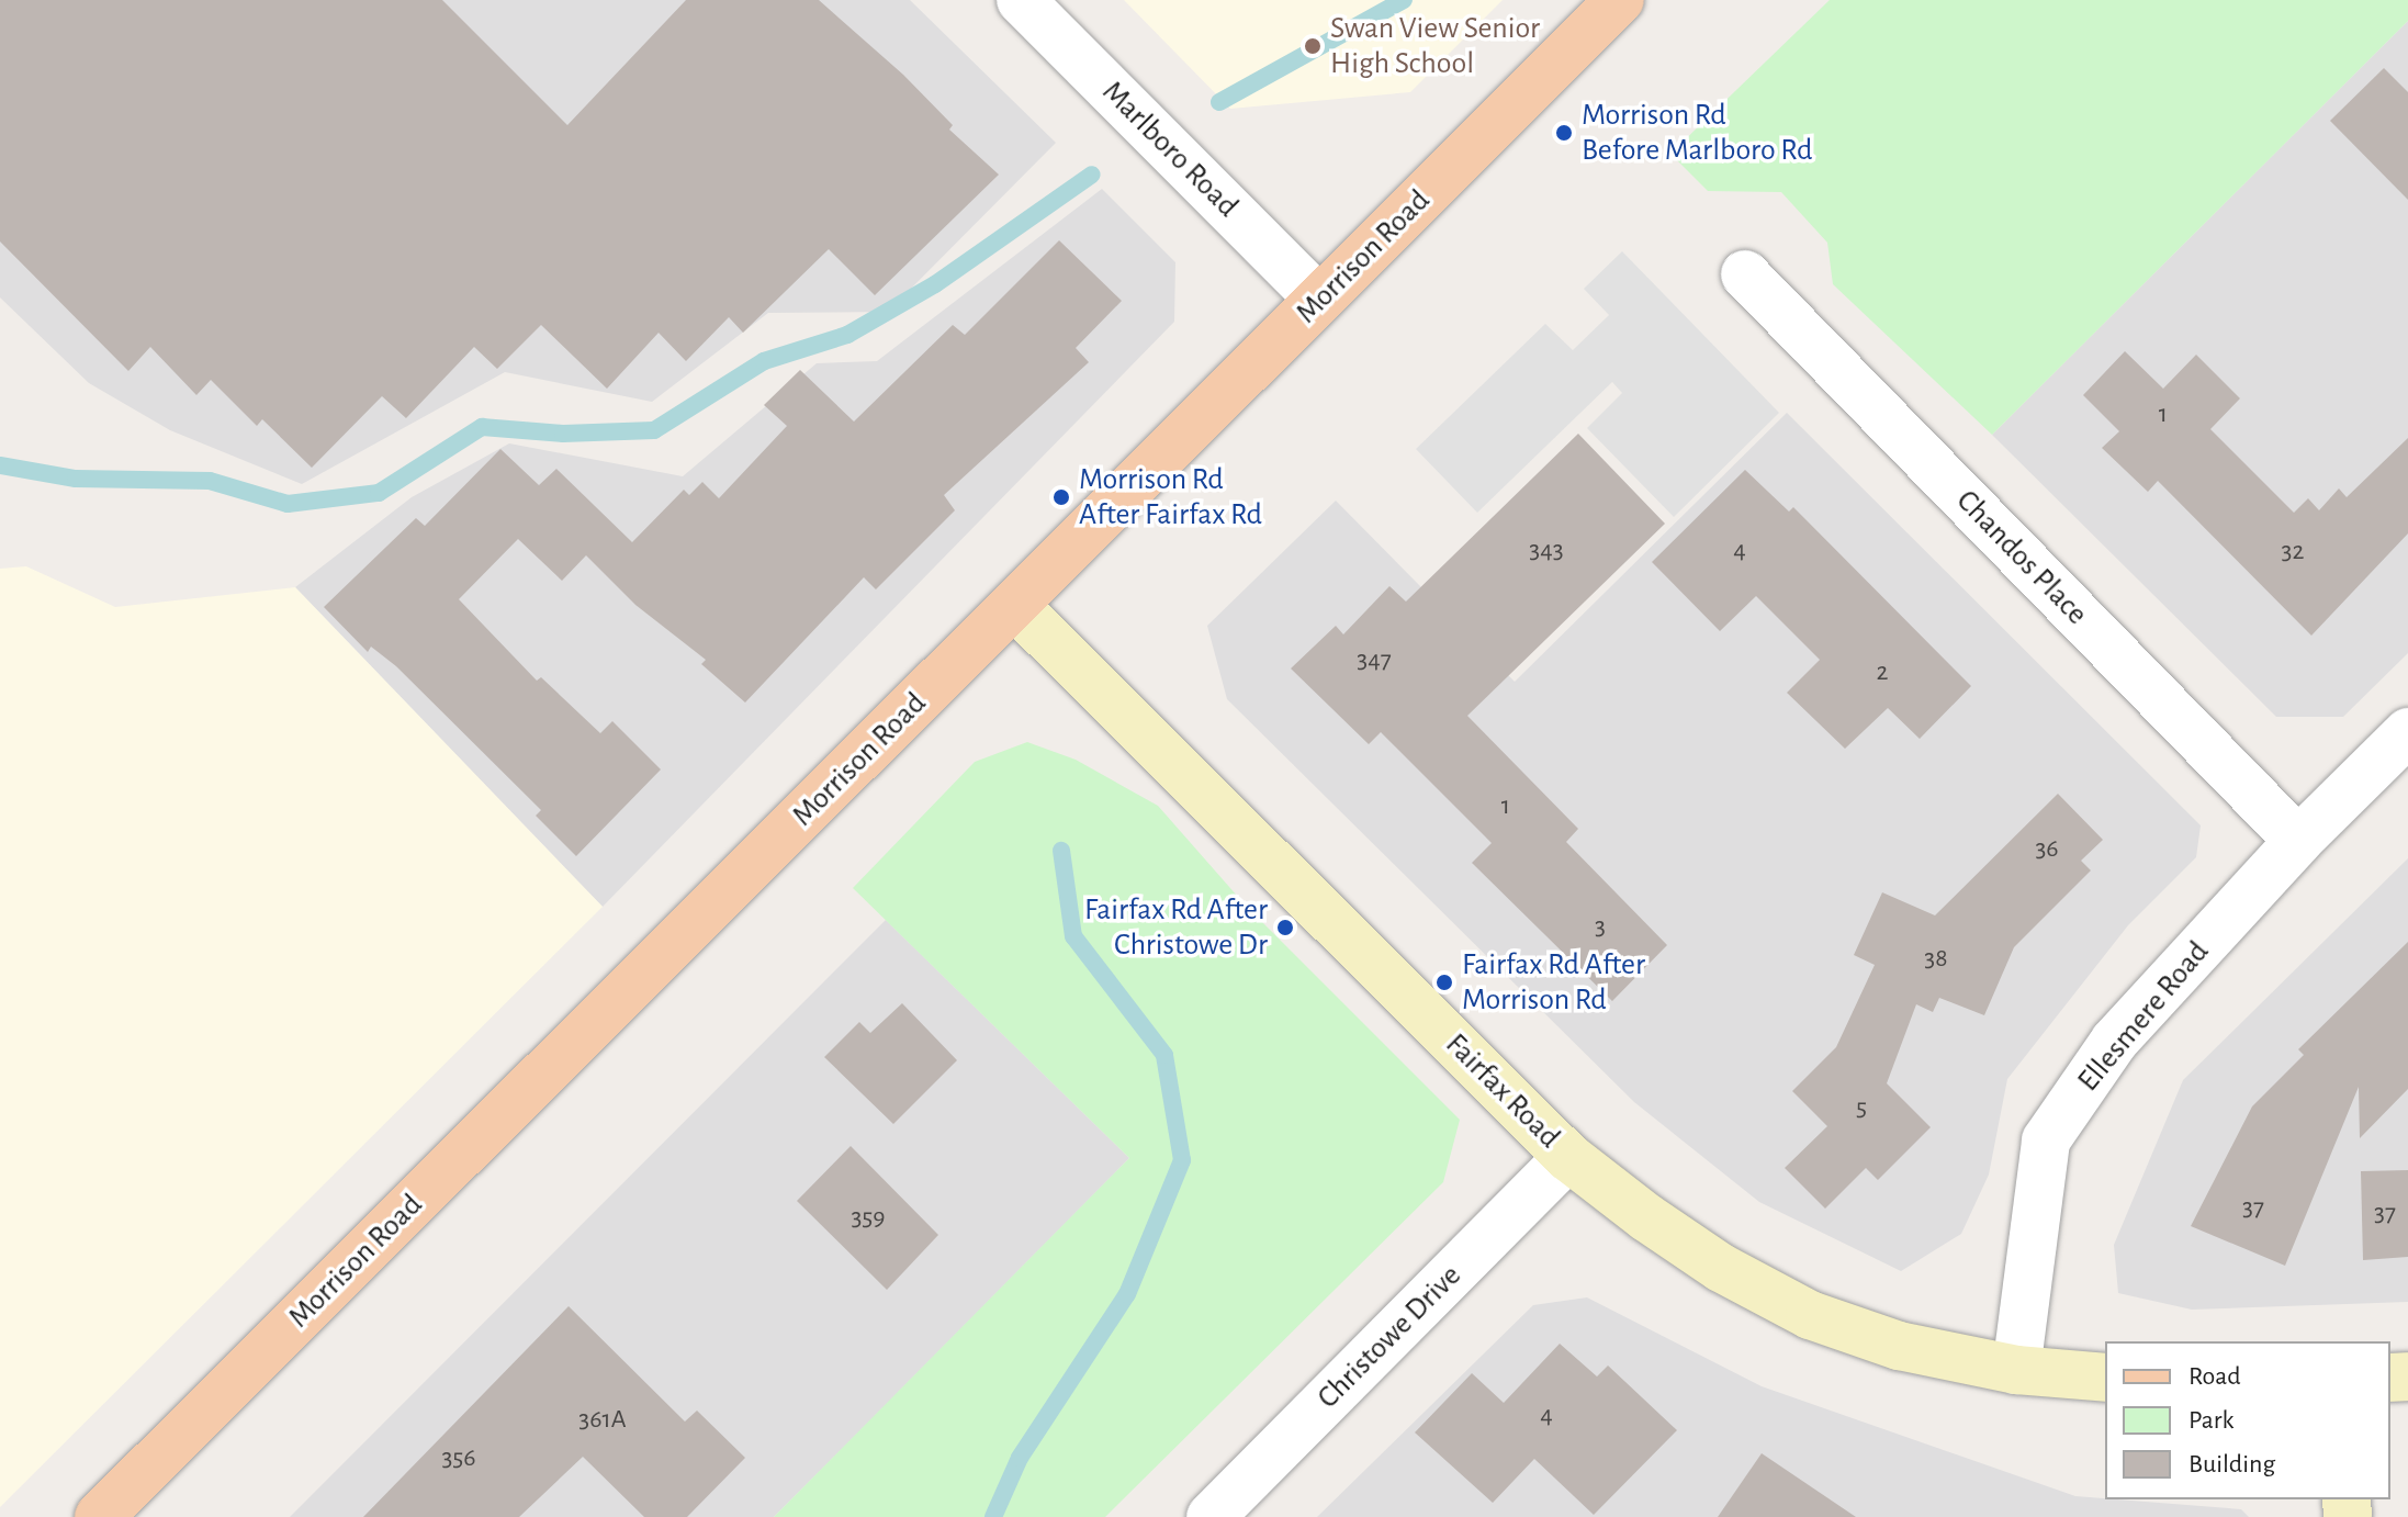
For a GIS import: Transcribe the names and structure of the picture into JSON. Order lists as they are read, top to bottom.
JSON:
{
  "streets": {
    "main road": ["Morrison Road"],
    "street": [
      "Marlboro Road",
      "Chandos Place",
      "Ellesmere Road",
      "Fairfax Road",
      "Christowe Drive"
    ]
  },
  "crossings": [
    ["Marlboro Road", "Morrison Road"],
    ["Morrison Road", "Fairfax Road"],
    ["Chandos Place", "Ellesmere Road"],
    ["Ellesmere Road", "Fairfax Road"],
    ["Fairfax Road", "Christowe Drive"]
  ],
  "places": [
    "Swan View Senior High School",
    "Morrison Rd Before Marlboro Rd",
    "Morrison Rd After Fairfax Rd",
    "Fairfax Rd After Christowe Dr",
    "Fairfax Rd After Morrison Rd"
  ],
  "house_numbers": [
    "1",
    "343",
    "4",
    "32",
    "347",
    "2",
    "1",
    "36",
    "3",
    "38",
    "5",
    "37",
    "37",
    "359",
    "4",
    "361A",
    "356"
  ],
  "legend": ["Road", "Park", "Building"]
}
